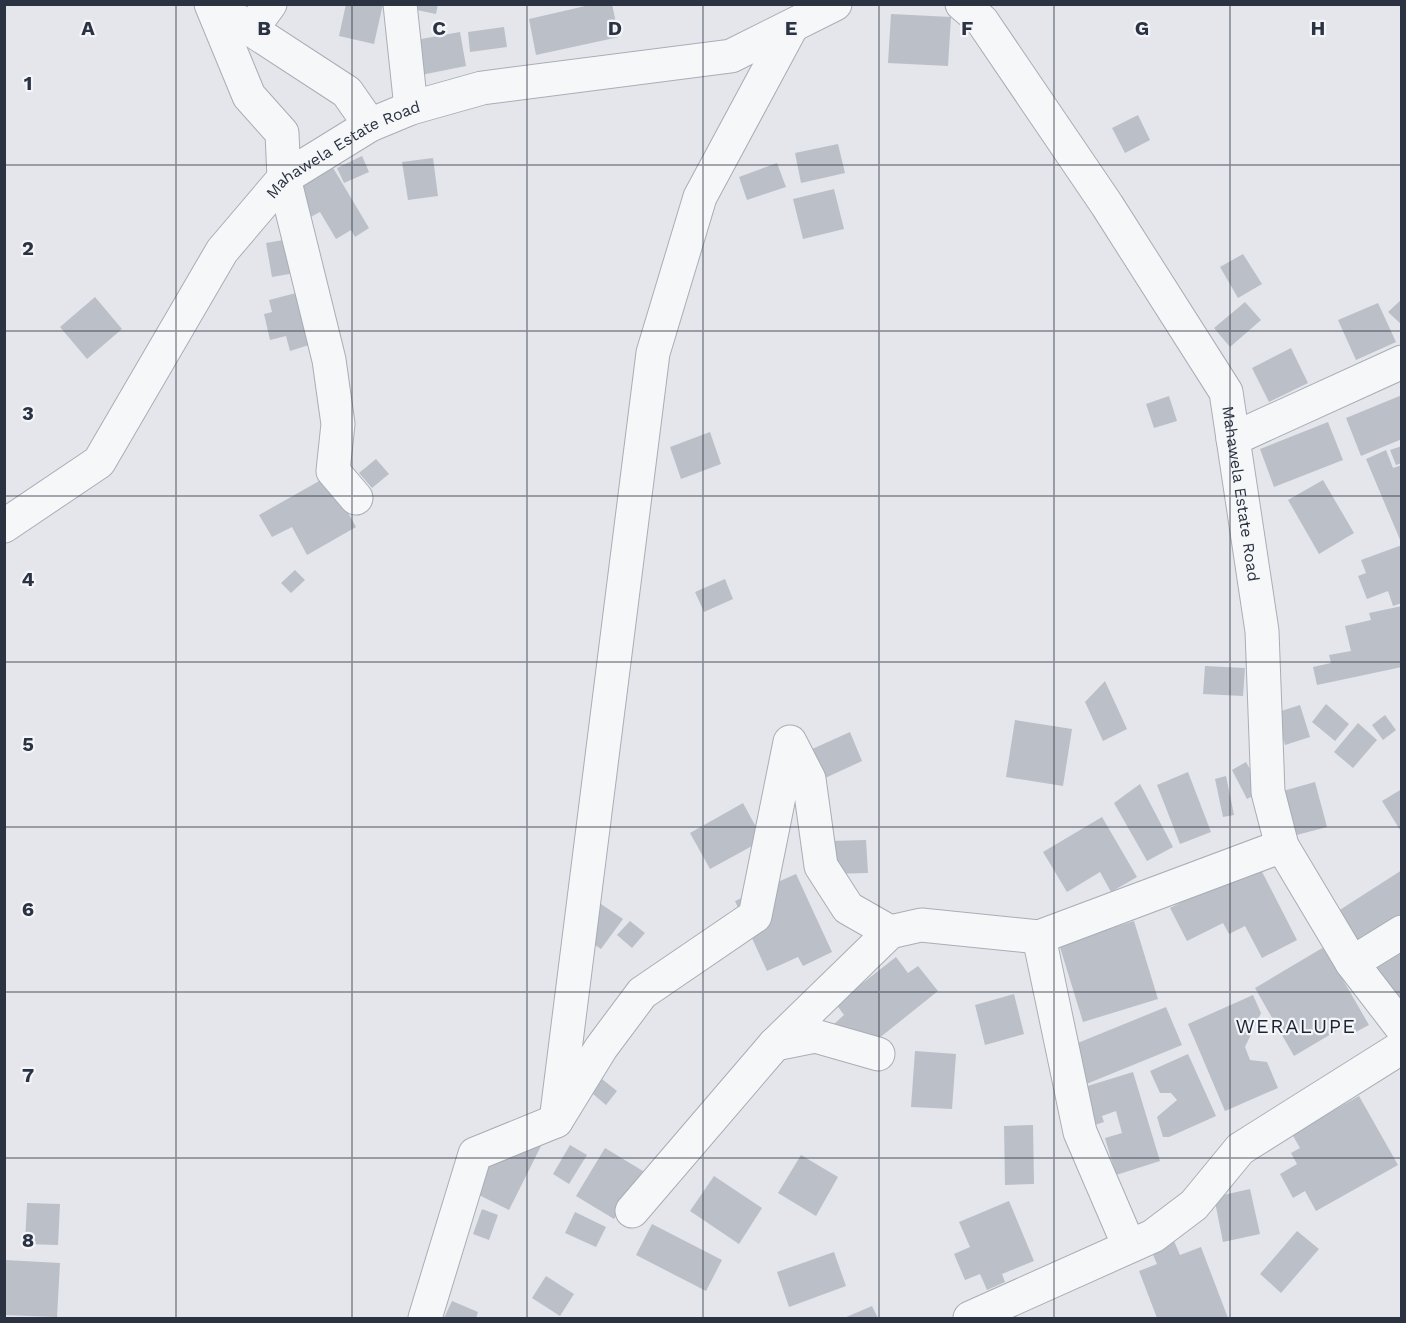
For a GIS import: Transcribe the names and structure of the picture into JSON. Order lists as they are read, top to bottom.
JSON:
{
  "streets": {
    "street": ["Mahawela Estate Road"]
  },
  "districts": ["WERALUPE"],
  "grid": {
    "columns": [
      "A",
      "B",
      "C",
      "D",
      "E",
      "F",
      "G",
      "H"
    ],
    "rows": [
      "1",
      "2",
      "3",
      "4",
      "5",
      "6",
      "7",
      "8"
    ]
  }
}
